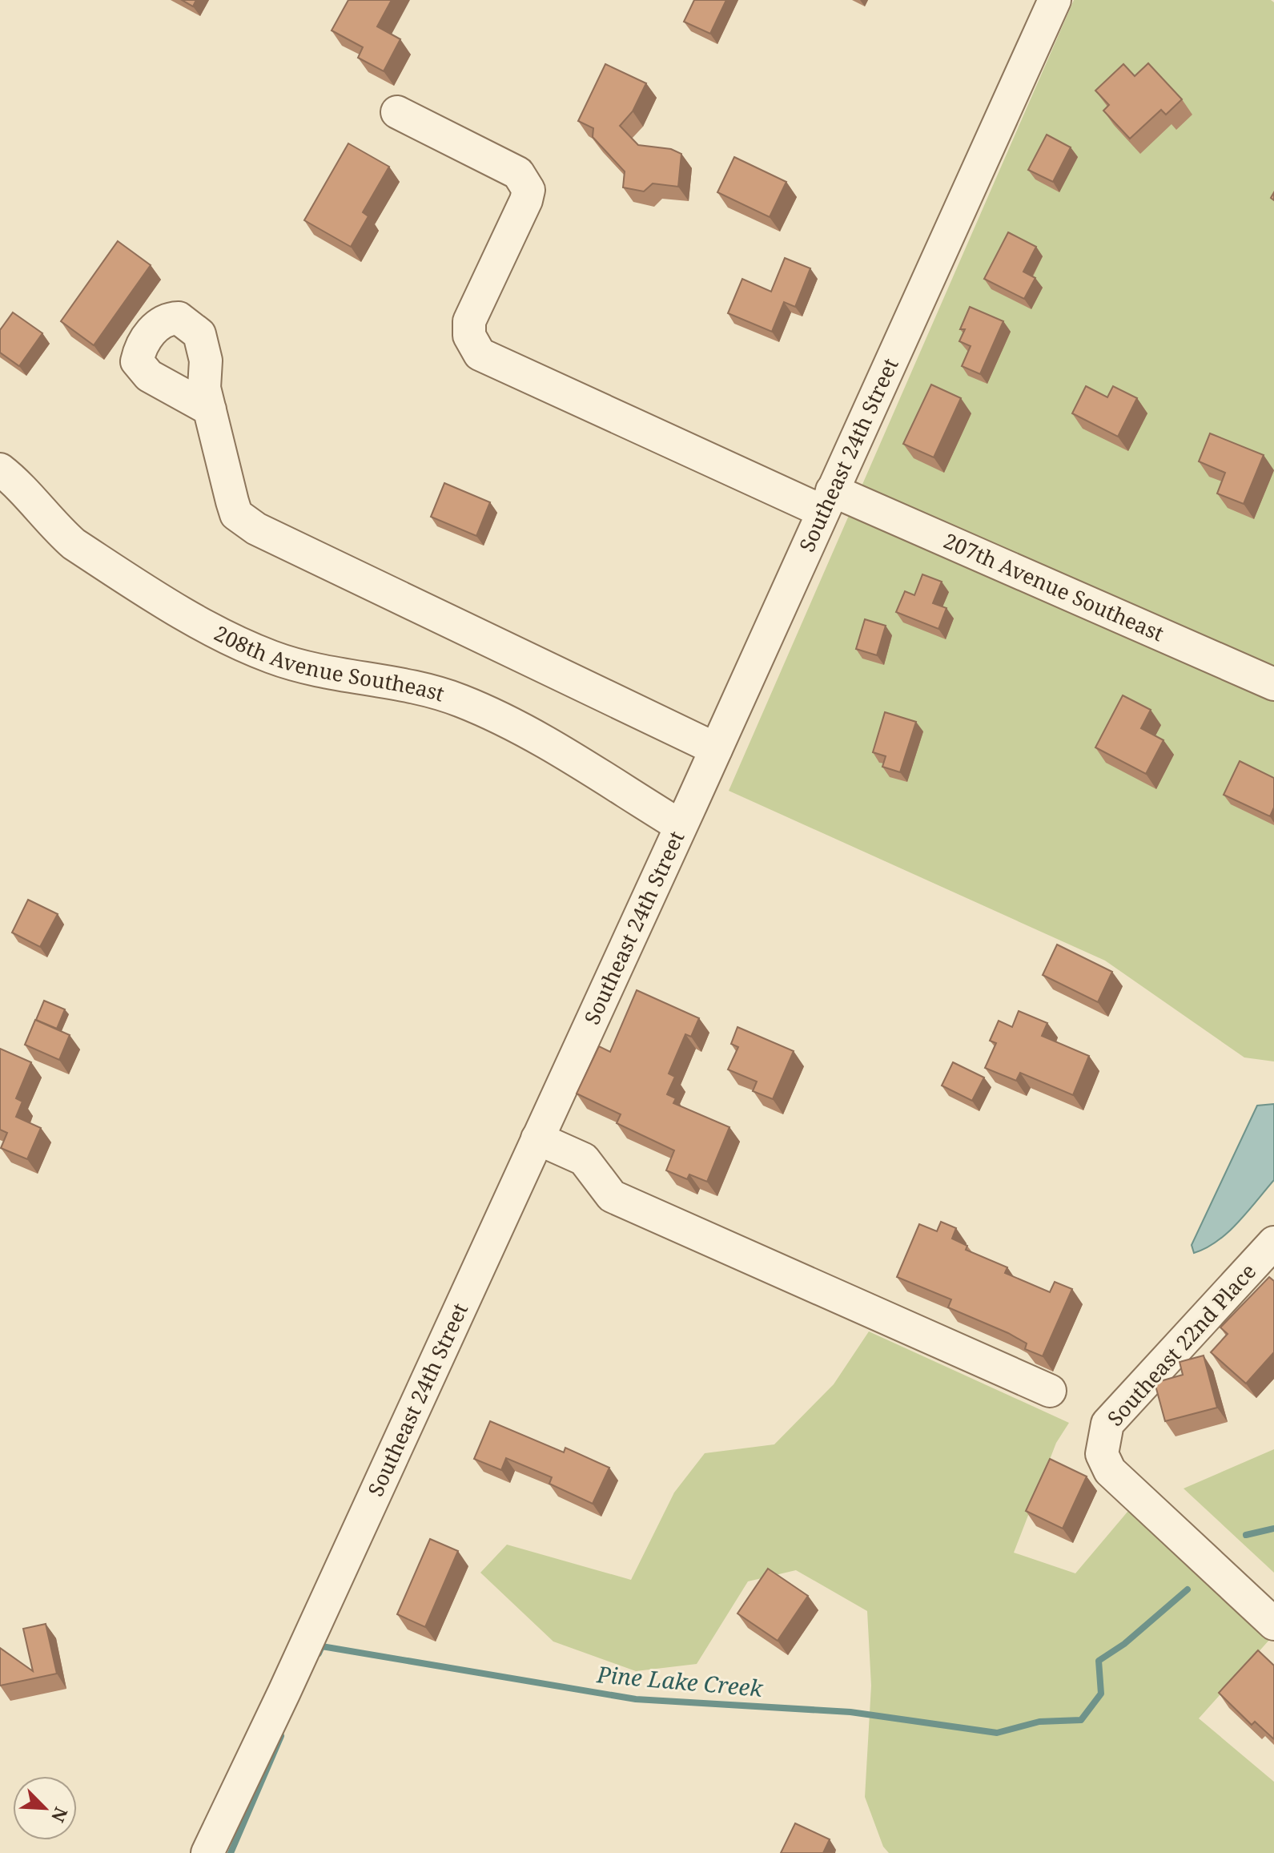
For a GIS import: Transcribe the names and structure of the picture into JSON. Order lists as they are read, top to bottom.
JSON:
{
  "streets": {
    "street": [
      "Southeast 24th Street",
      "207th Avenue Southeast",
      "208th Avenue Southeast",
      "Southeast 22nd Place"
    ]
  },
  "crossings": [
    ["Southeast 24th Street", "207th Avenue Southeast"],
    ["Southeast 24th Street", "208th Avenue Southeast"]
  ],
  "water": ["Pine Lake Creek"],
  "north": "bottom right"
}
